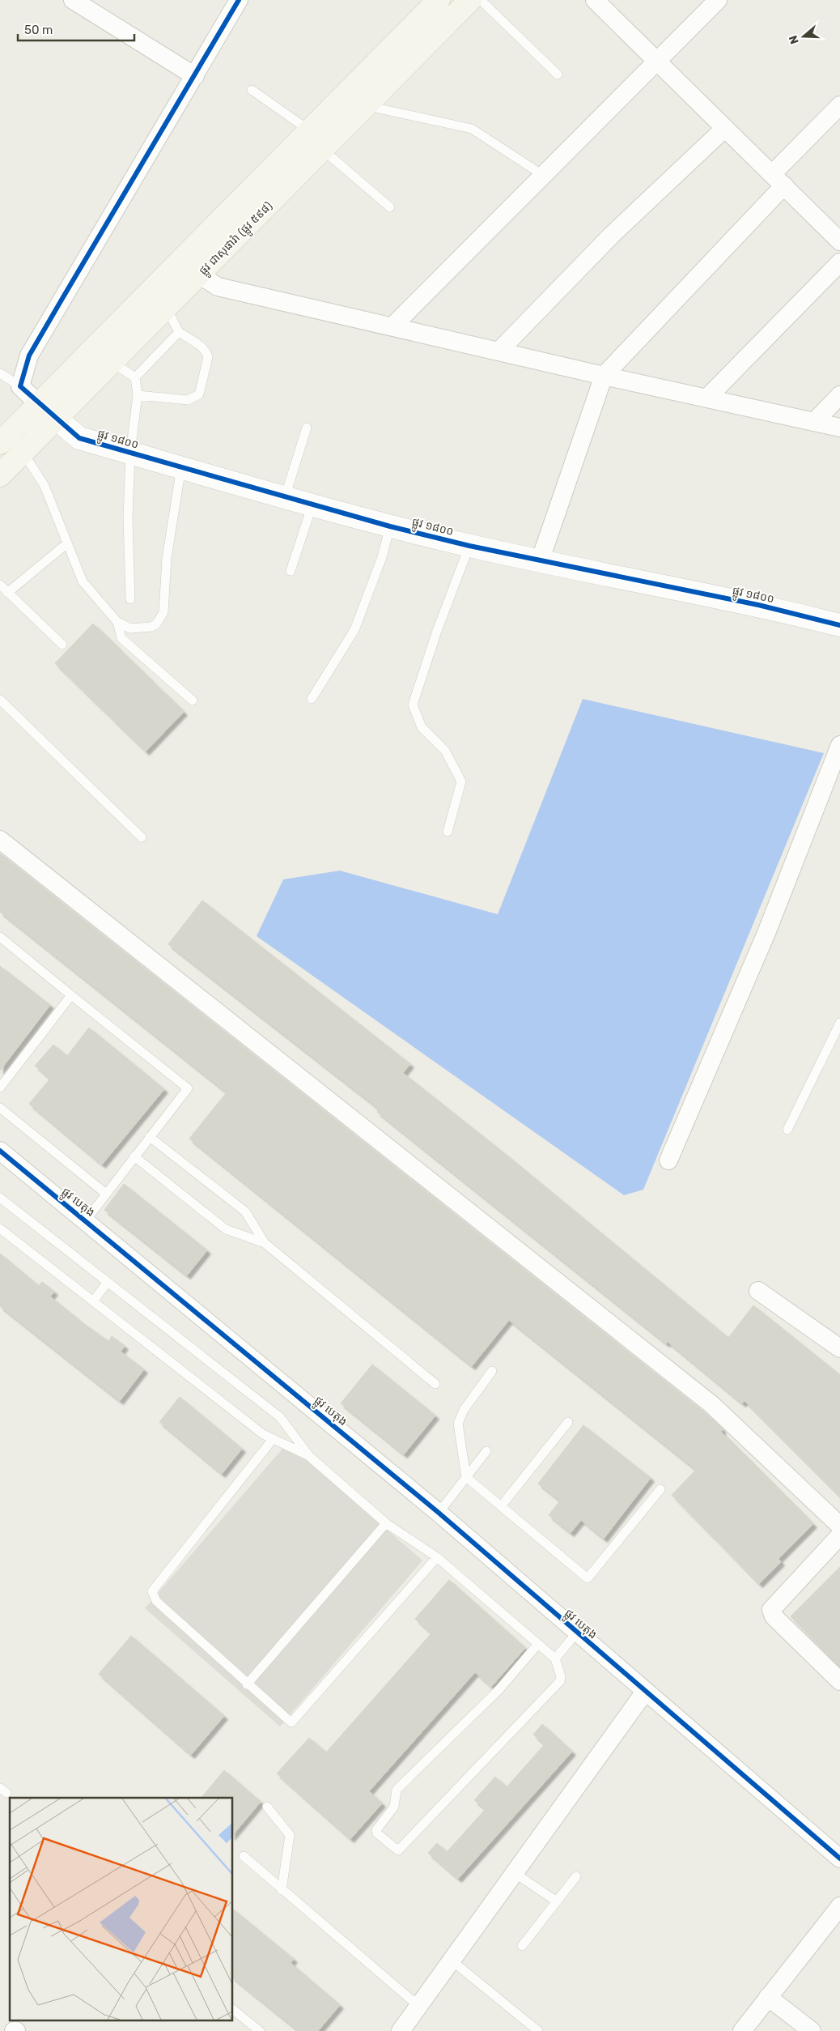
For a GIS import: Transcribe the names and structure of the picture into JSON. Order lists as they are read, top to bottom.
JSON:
{
  "streets": {
    "main road": ["ផ្លូវ ជាសុផារ៉ា (ផ្លូវ ៥៩៨)"],
    "street": ["ផ្លូវ ១៨០០", "ផ្លូវ បេតុង"]
  },
  "crossings": [
    ["ផ្លូវ ជាសុផារ៉ា (ផ្លូវ ៥៩៨)", "ផ្លូវ ១៨០០"]
  ],
  "scale_bar": "50 m",
  "north": "left"
}
